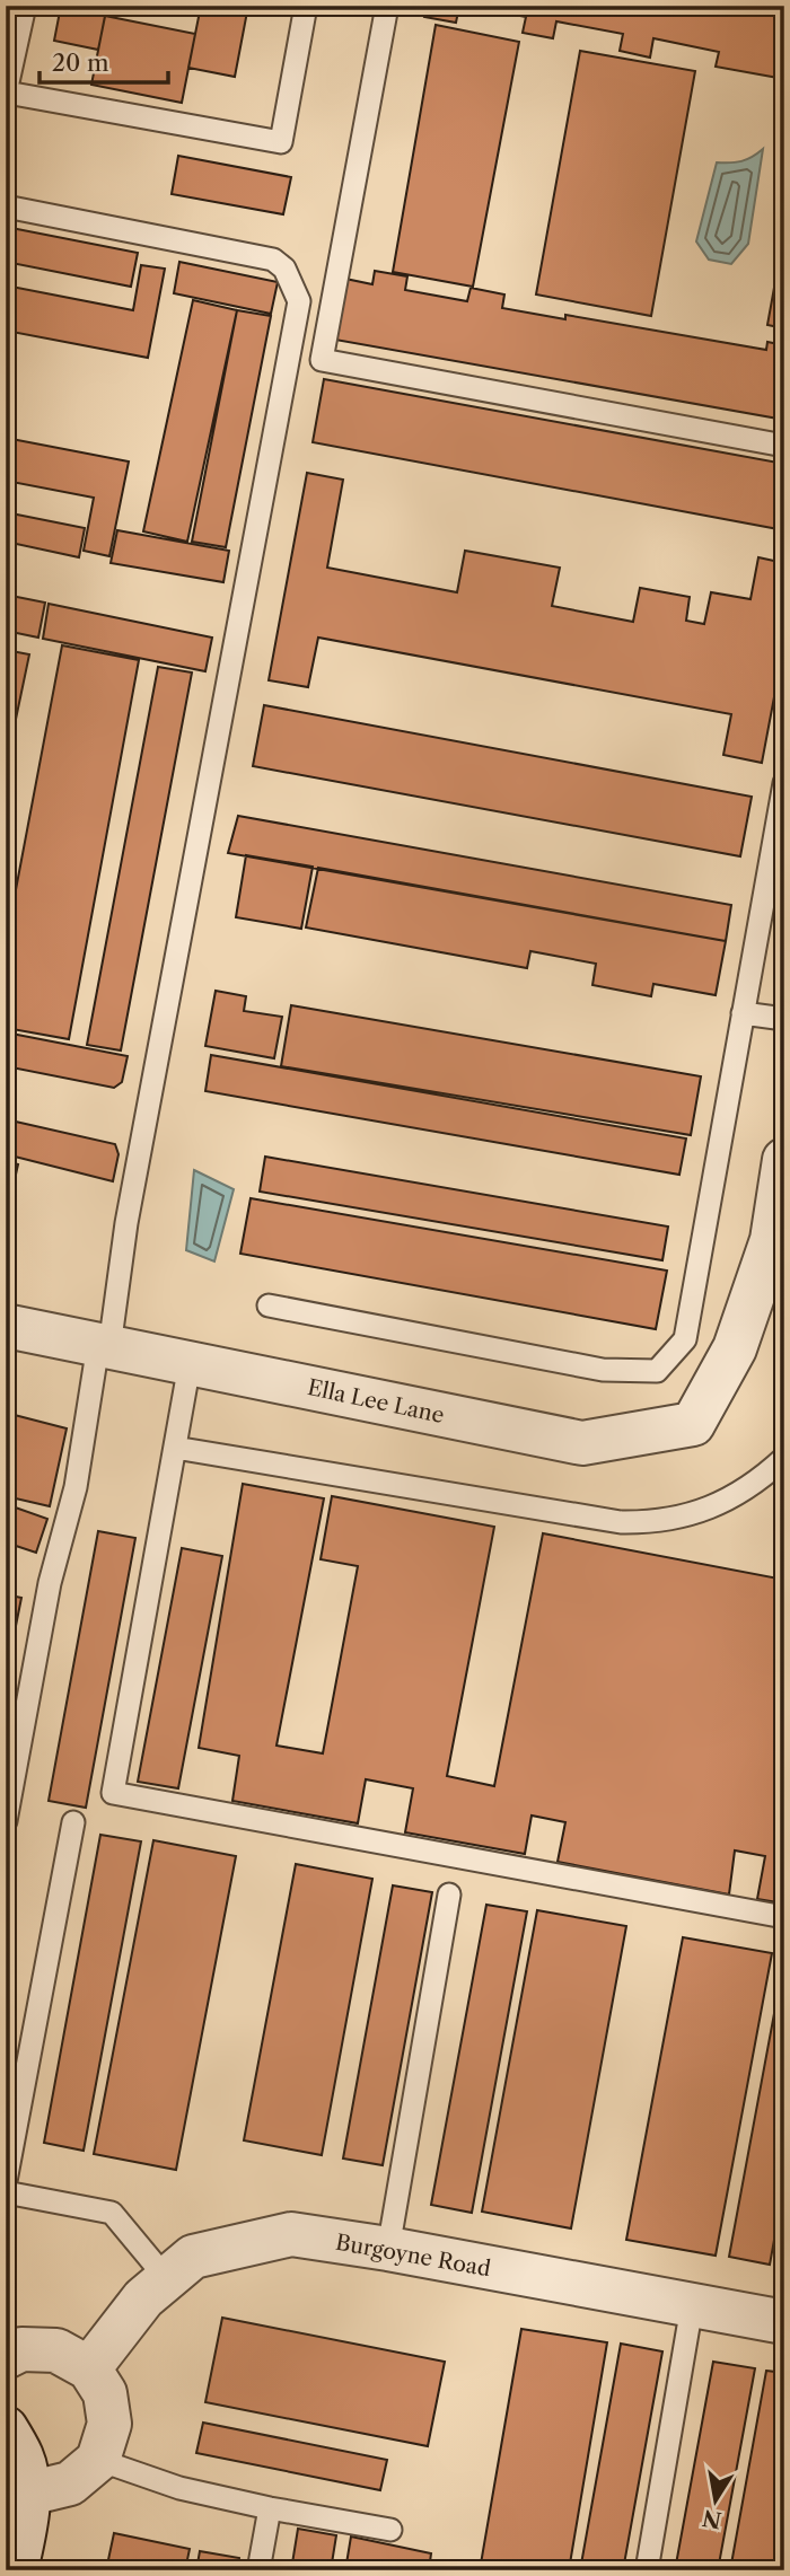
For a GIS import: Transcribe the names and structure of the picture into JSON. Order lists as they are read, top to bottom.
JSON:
{
  "streets": {
    "street": ["Ella Lee Lane", "Burgoyne Road"]
  },
  "scale_bar": "20 m",
  "north": "bottom"
}
